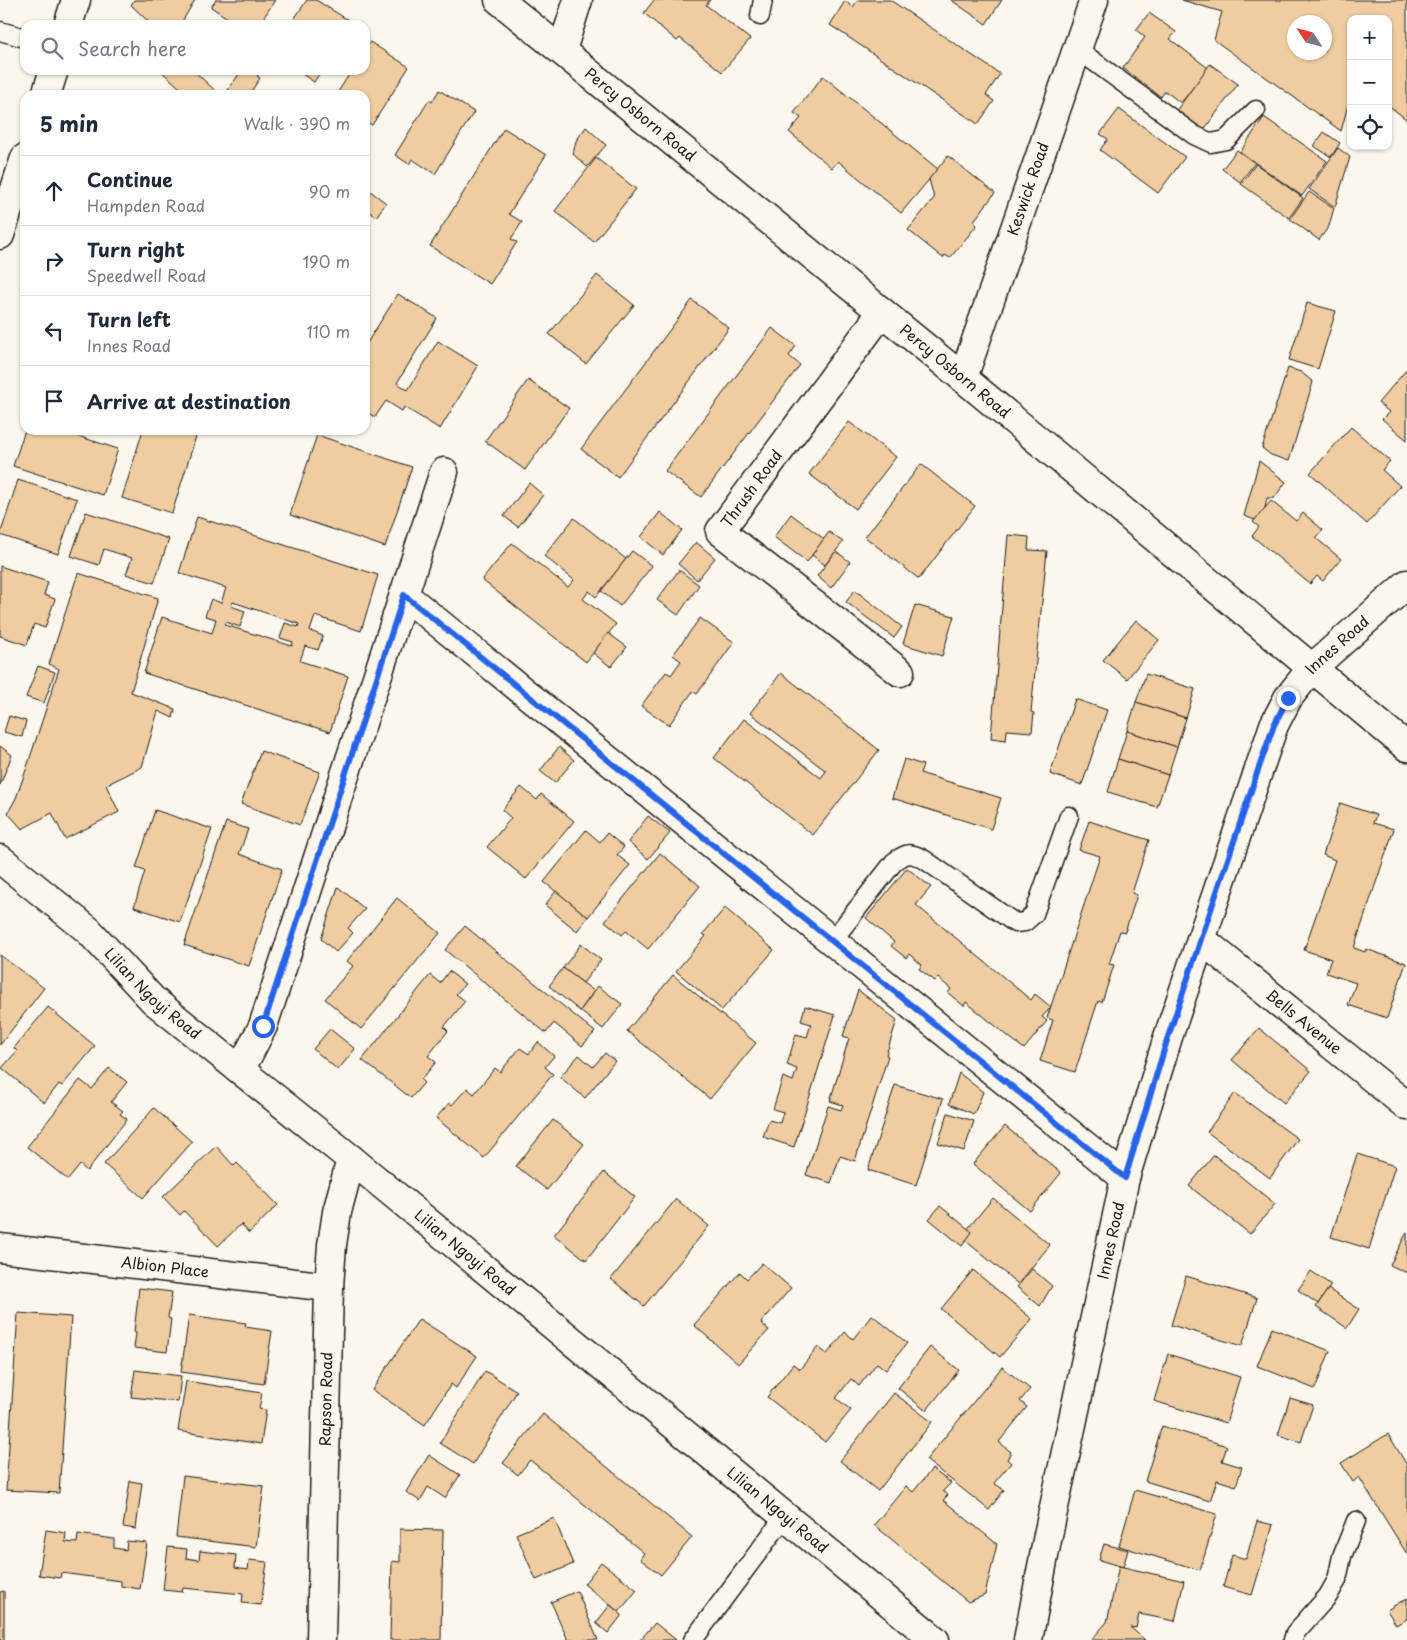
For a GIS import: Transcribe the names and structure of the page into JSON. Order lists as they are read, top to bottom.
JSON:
{
  "streets": {
    "street": [
      "Percy Osborn Road",
      "Keswick Road",
      "Thrush Road",
      "Innes Road",
      "Lilian Ngoyi Road",
      "Bells Avenue",
      "Albion Place",
      "Rapson Road"
    ]
  },
  "crossings": [
    ["Percy Osborn Road", "Keswick Road"],
    ["Percy Osborn Road", "Thrush Road"],
    ["Percy Osborn Road", "Innes Road"],
    ["Innes Road", "Bells Avenue"],
    ["Lilian Ngoyi Road", "Rapson Road"],
    ["Albion Place", "Rapson Road"]
  ],
  "north": "top left",
  "page": {
    "map_buttons": ["+", "−"],
    "search": "Search here",
    "heading": ["5 min", "Walk · 390 m"],
    "list": [
      ["Continue", "Hampden Road", "90 m"],
      ["Turn right", "Speedwell Road", "190 m"],
      ["Turn left", "Innes Road", "110 m"],
      "Arrive at destination"
    ]
  }
}
